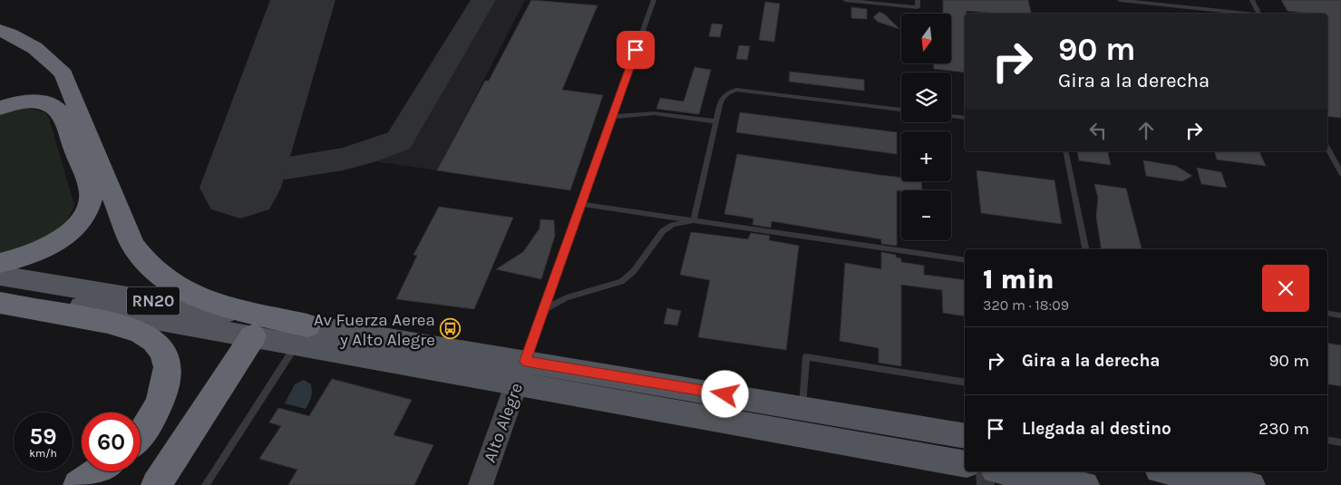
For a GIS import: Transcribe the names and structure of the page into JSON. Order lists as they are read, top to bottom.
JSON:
{
  "streets": {
    "main road": ["RN20", "Alto Alegre"]
  },
  "crossings": [
    ["RN20", "Alto Alegre"]
  ],
  "places": {
    "bus stop": ["Av Fuerza Aerea y Alto Alegre"]
  },
  "north": "bottom",
  "page": {
    "map_buttons": ["+", "−"],
    "turn": ["90 m", "Gira a la derecha"],
    "heading": ["1 min", "320 m · 18:09"],
    "list": [
      {
        "name": "Gira a la derecha",
        "value": "90 m"
      },
      {
        "name": "Llegada al destino",
        "value": "230 m"
      }
    ],
    "speed": "59 km/h",
    "limit": "60"
  }
}
